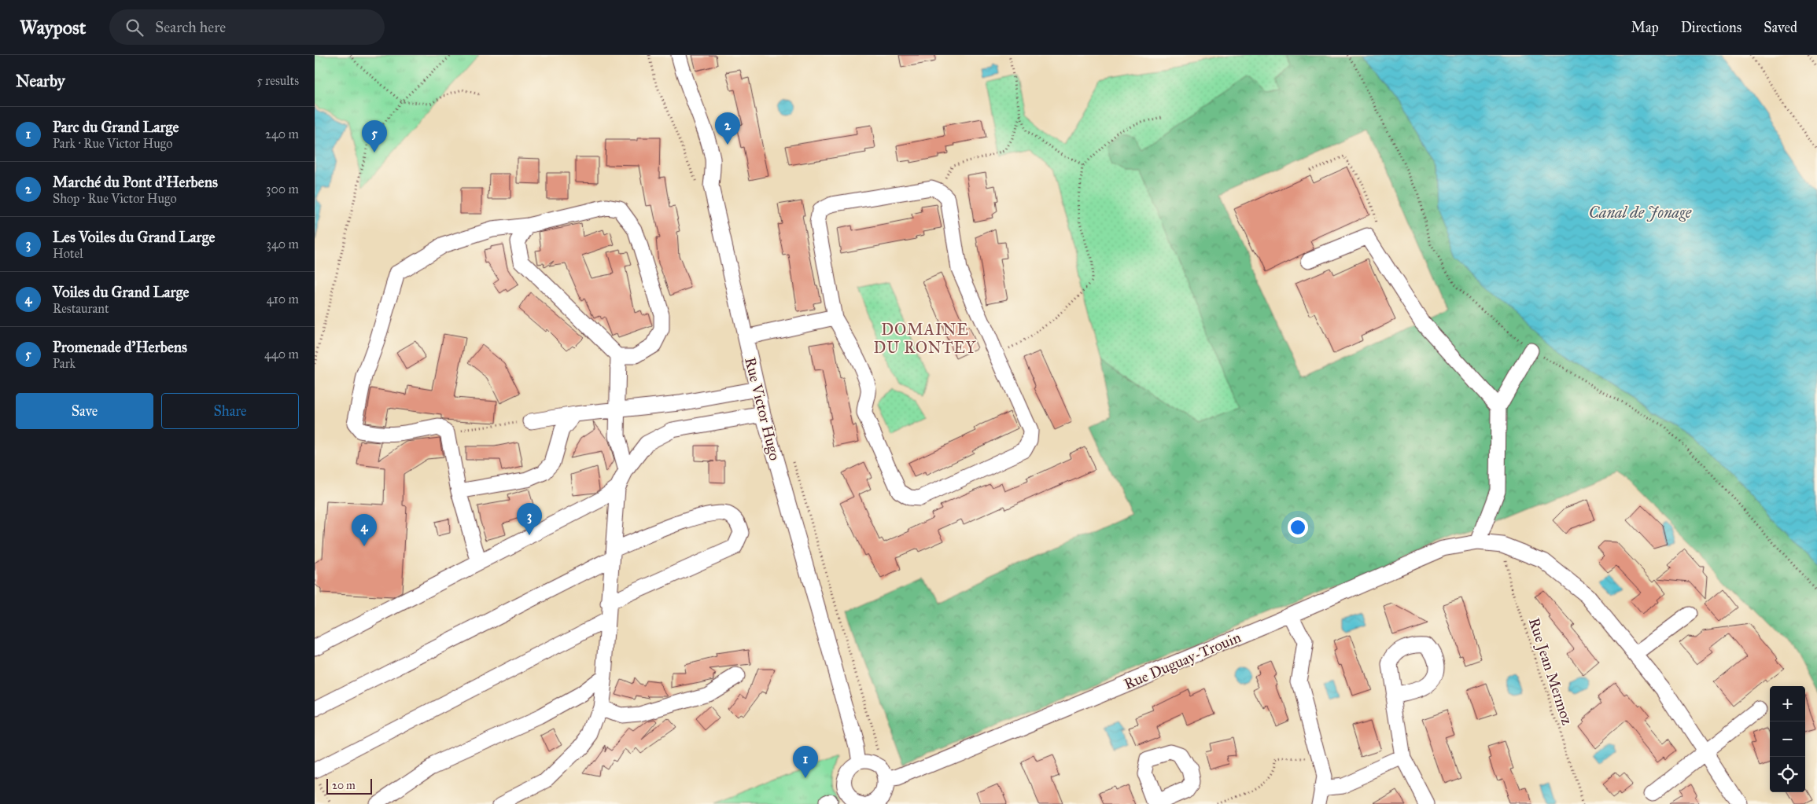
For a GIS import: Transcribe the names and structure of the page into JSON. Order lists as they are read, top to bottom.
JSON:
{
  "streets": {
    "street": ["Rue Victor Hugo", "Rue Duguay-Trouin"],
    "path": ["Rue Jean Mermoz"]
  },
  "crossings": [
    ["Rue Victor Hugo", "Rue Duguay-Trouin"],
    ["Rue Duguay-Trouin", "Rue Jean Mermoz"]
  ],
  "districts": ["DOMAINE DU RONTEY"],
  "water": ["Canal de Jonage"],
  "scale_bar": "20 m",
  "page": {
    "header": "Waypost",
    "search": "Search here",
    "nav": ["Map", "Directions", "Saved"],
    "heading": ["Nearby", "5 results"],
    "list": [
      {
        "mark": "1",
        "name": "Parc du Grand Large",
        "note": "Park · Rue Victor Hugo",
        "value": "240 m"
      },
      {
        "mark": "2",
        "name": "Marché du Pont d'Herbens",
        "note": "Shop · Rue Victor Hugo",
        "value": "300 m"
      },
      {
        "mark": "3",
        "name": "Les Voiles du Grand Large",
        "note": "Hotel",
        "value": "340 m"
      },
      {
        "mark": "4",
        "name": "Voiles du Grand Large",
        "note": "Restaurant",
        "value": "410 m"
      },
      {
        "mark": "5",
        "name": "Promenade d'Herbens",
        "note": "Park",
        "value": "440 m"
      }
    ],
    "pins": [
      "2",
      "5",
      "3",
      "4",
      "1"
    ],
    "buttons": ["Save", "Share"],
    "map_buttons": ["+", "−"],
    "scale": "20 m"
  }
}
